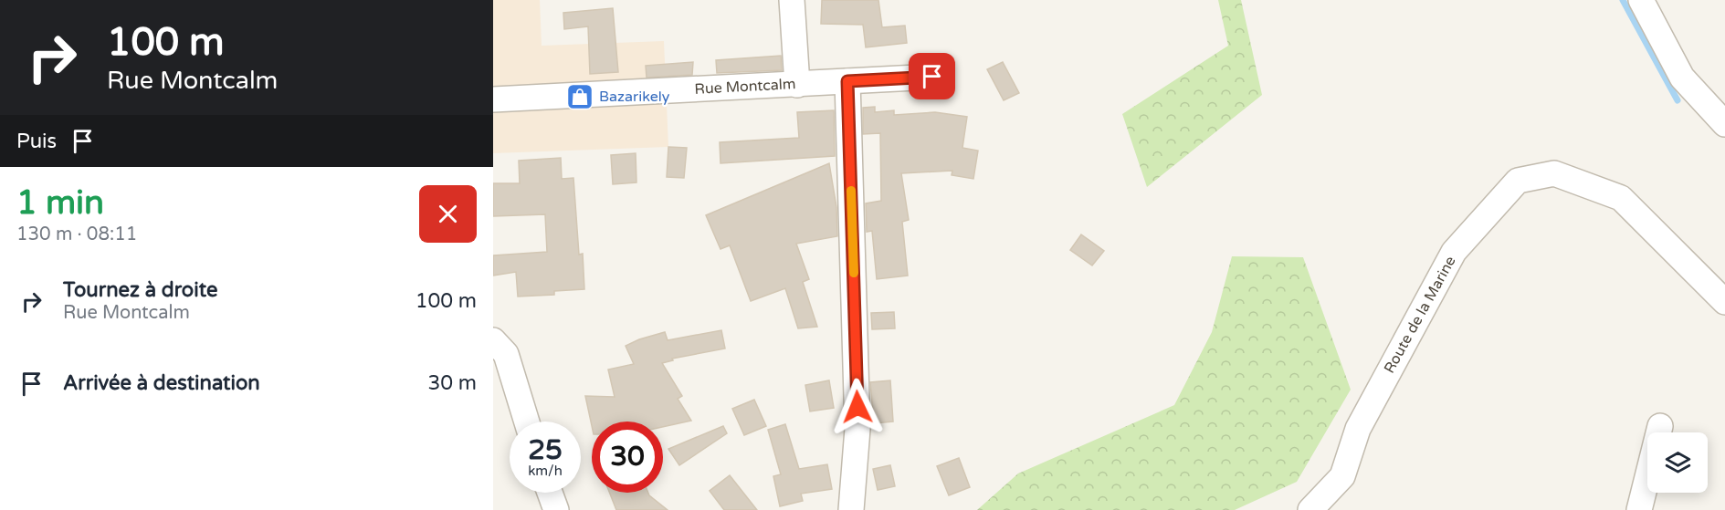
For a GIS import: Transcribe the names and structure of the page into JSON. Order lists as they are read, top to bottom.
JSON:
{
  "streets": {
    "street": ["Rue Montcalm", "Route de la Marine"]
  },
  "places": {
    "shop": ["Bazarikely"]
  },
  "page": {
    "turn": ["100 m", "Rue Montcalm"],
    "then": "Puis",
    "heading": ["1 min", "130 m · 08:11"],
    "list": [
      {
        "name": "Tournez à droite",
        "note": "Rue Montcalm",
        "value": "100 m"
      },
      {
        "name": "Arrivée à destination",
        "value": "30 m"
      }
    ],
    "speed": "25 km/h",
    "limit": "30"
  }
}
